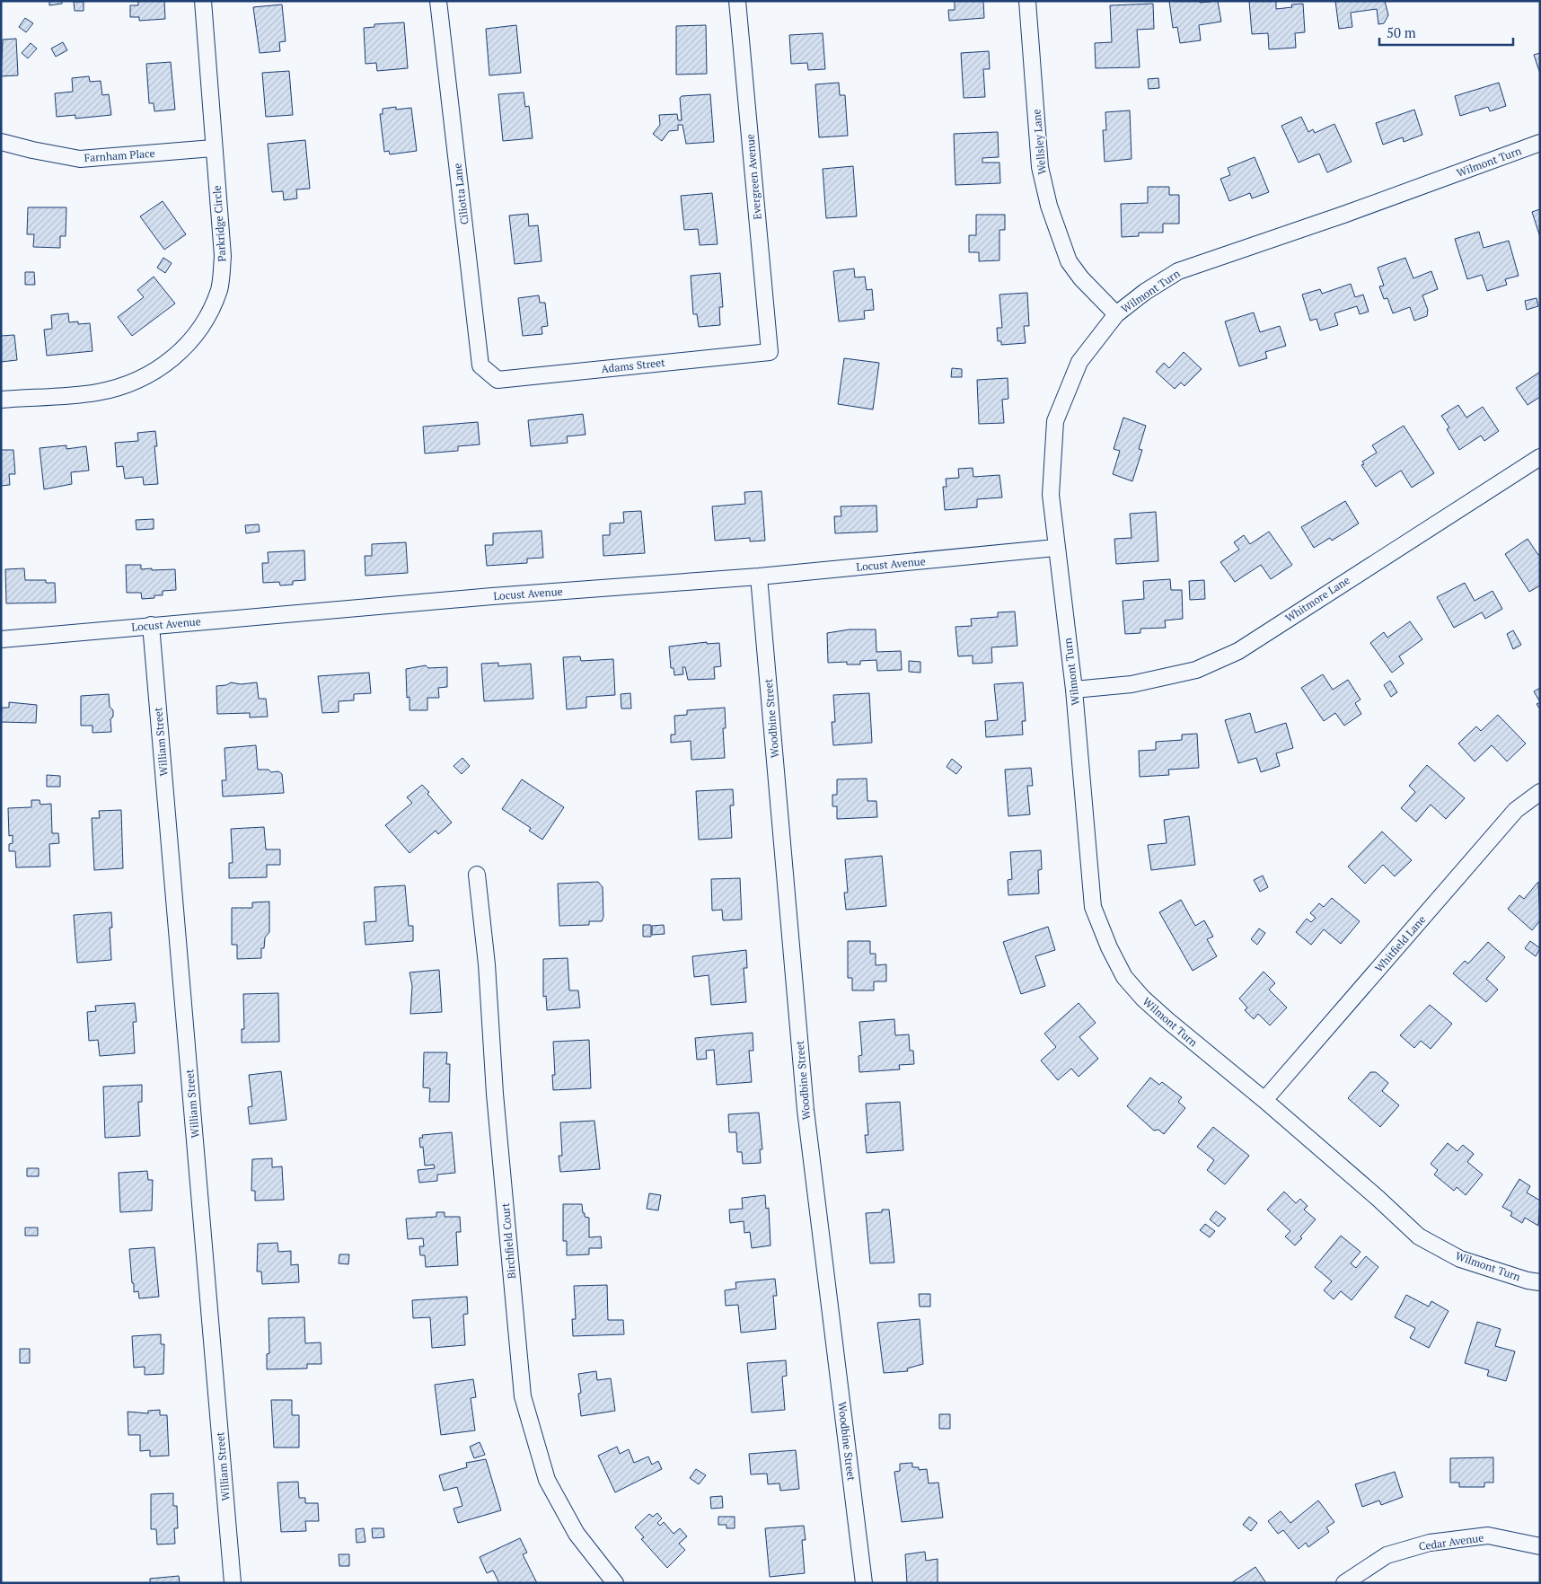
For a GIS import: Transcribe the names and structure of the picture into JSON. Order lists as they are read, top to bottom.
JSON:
{
  "streets": {
    "street": [
      "Wellsley Lane",
      "Farnham Place",
      "Wilmont Turn",
      "Evergreen Avenue",
      "Ciliotta Lane",
      "Parkridge Circle",
      "Adams Street",
      "Locust Avenue",
      "Whitmore Lane",
      "Woodbine Street",
      "William Street",
      "Whitfield Lane",
      "Birchfield Court",
      "Cedar Avenue"
    ]
  },
  "crossings": [
    ["Wellsley Lane", "Wilmont Turn"],
    ["Farnham Place", "Parkridge Circle"],
    ["Wilmont Turn", "Locust Avenue"],
    ["Wilmont Turn", "Whitmore Lane"],
    ["Wilmont Turn", "Whitfield Lane"],
    ["Evergreen Avenue", "Adams Street"],
    ["Ciliotta Lane", "Adams Street"],
    ["Locust Avenue", "Woodbine Street"],
    ["Locust Avenue", "William Street"]
  ],
  "scale_bar": "50 m"
}
